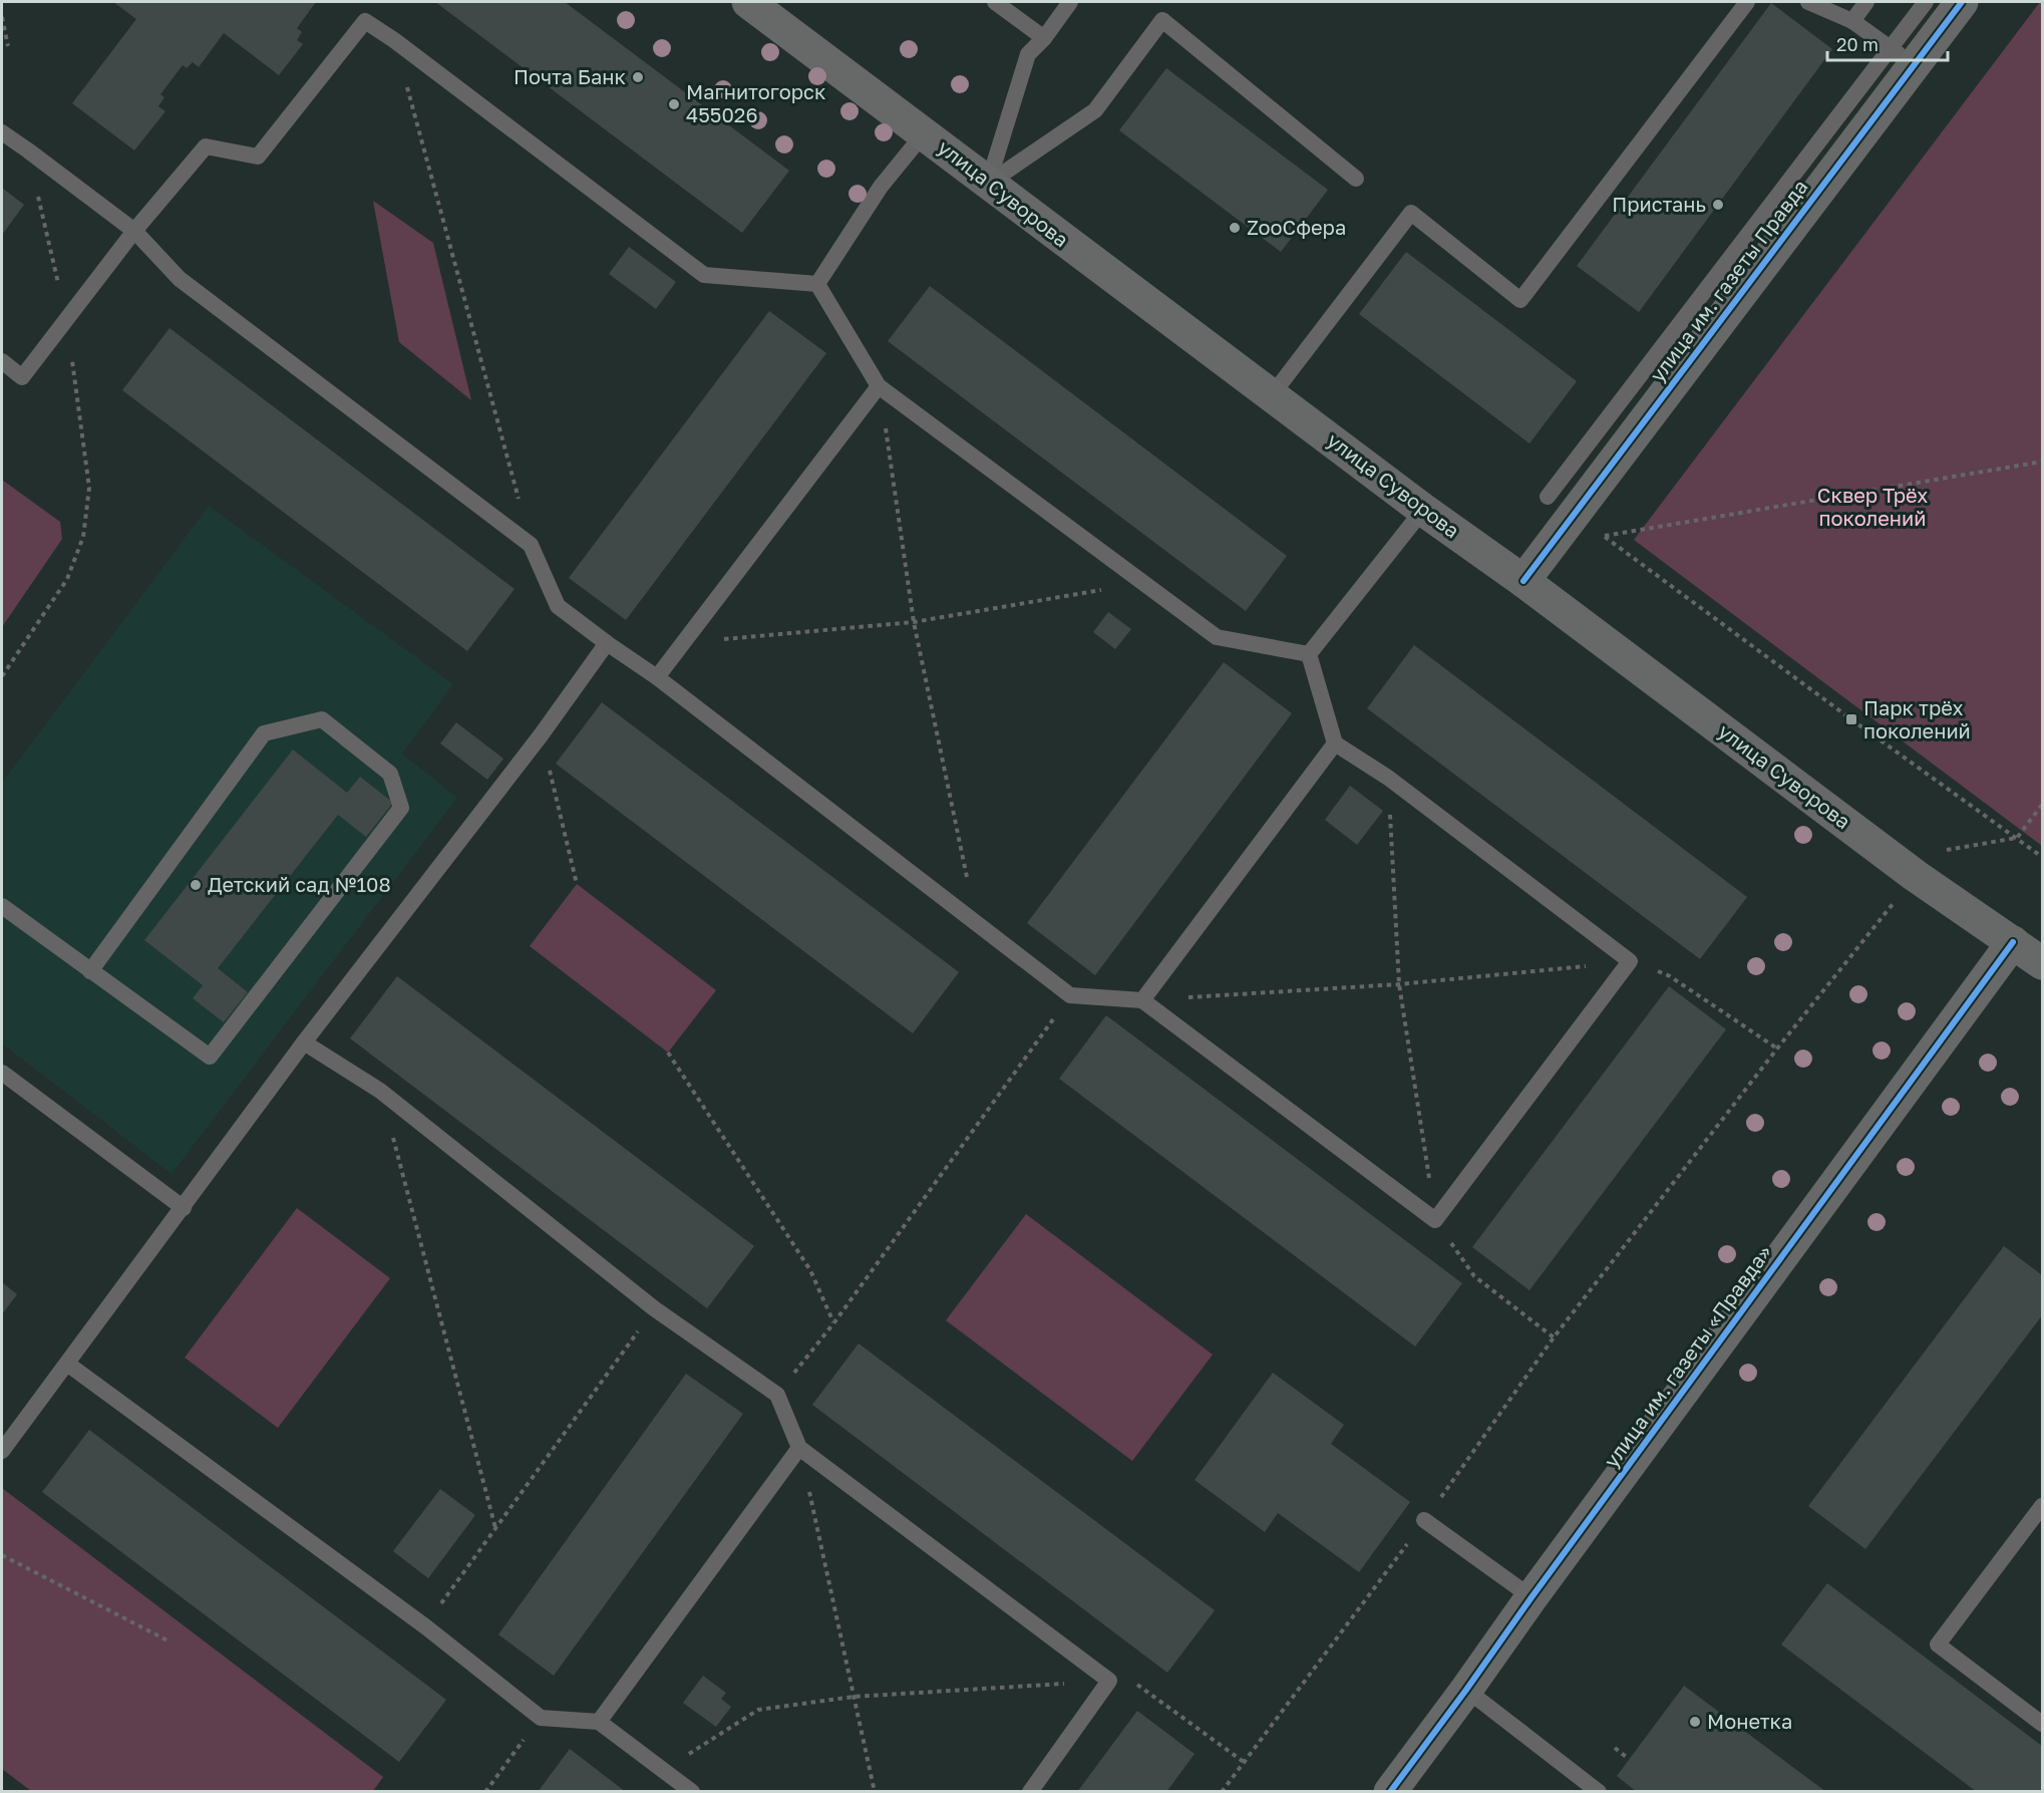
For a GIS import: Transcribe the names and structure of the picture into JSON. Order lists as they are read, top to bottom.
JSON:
{
  "streets": {
    "street": ["улица Суворова", "улица им. газеты Правда", "улица им. газеты «Правда»"]
  },
  "crossings": [
    ["улица Суворова", "улица им. газеты Правда"],
    ["улица Суворова", "улица им. газеты «Правда»"]
  ],
  "parks": ["Сквер Трёх поколений"],
  "places": {
    "other": [
      "Почта Банк",
      "Магнитогорск 455026",
      "Пристань",
      "ZooСфера",
      "Детский сад №108",
      "Монетка"
    ],
    "transit": ["Парк трёх поколений"]
  },
  "scale_bar": "20 m"
}
